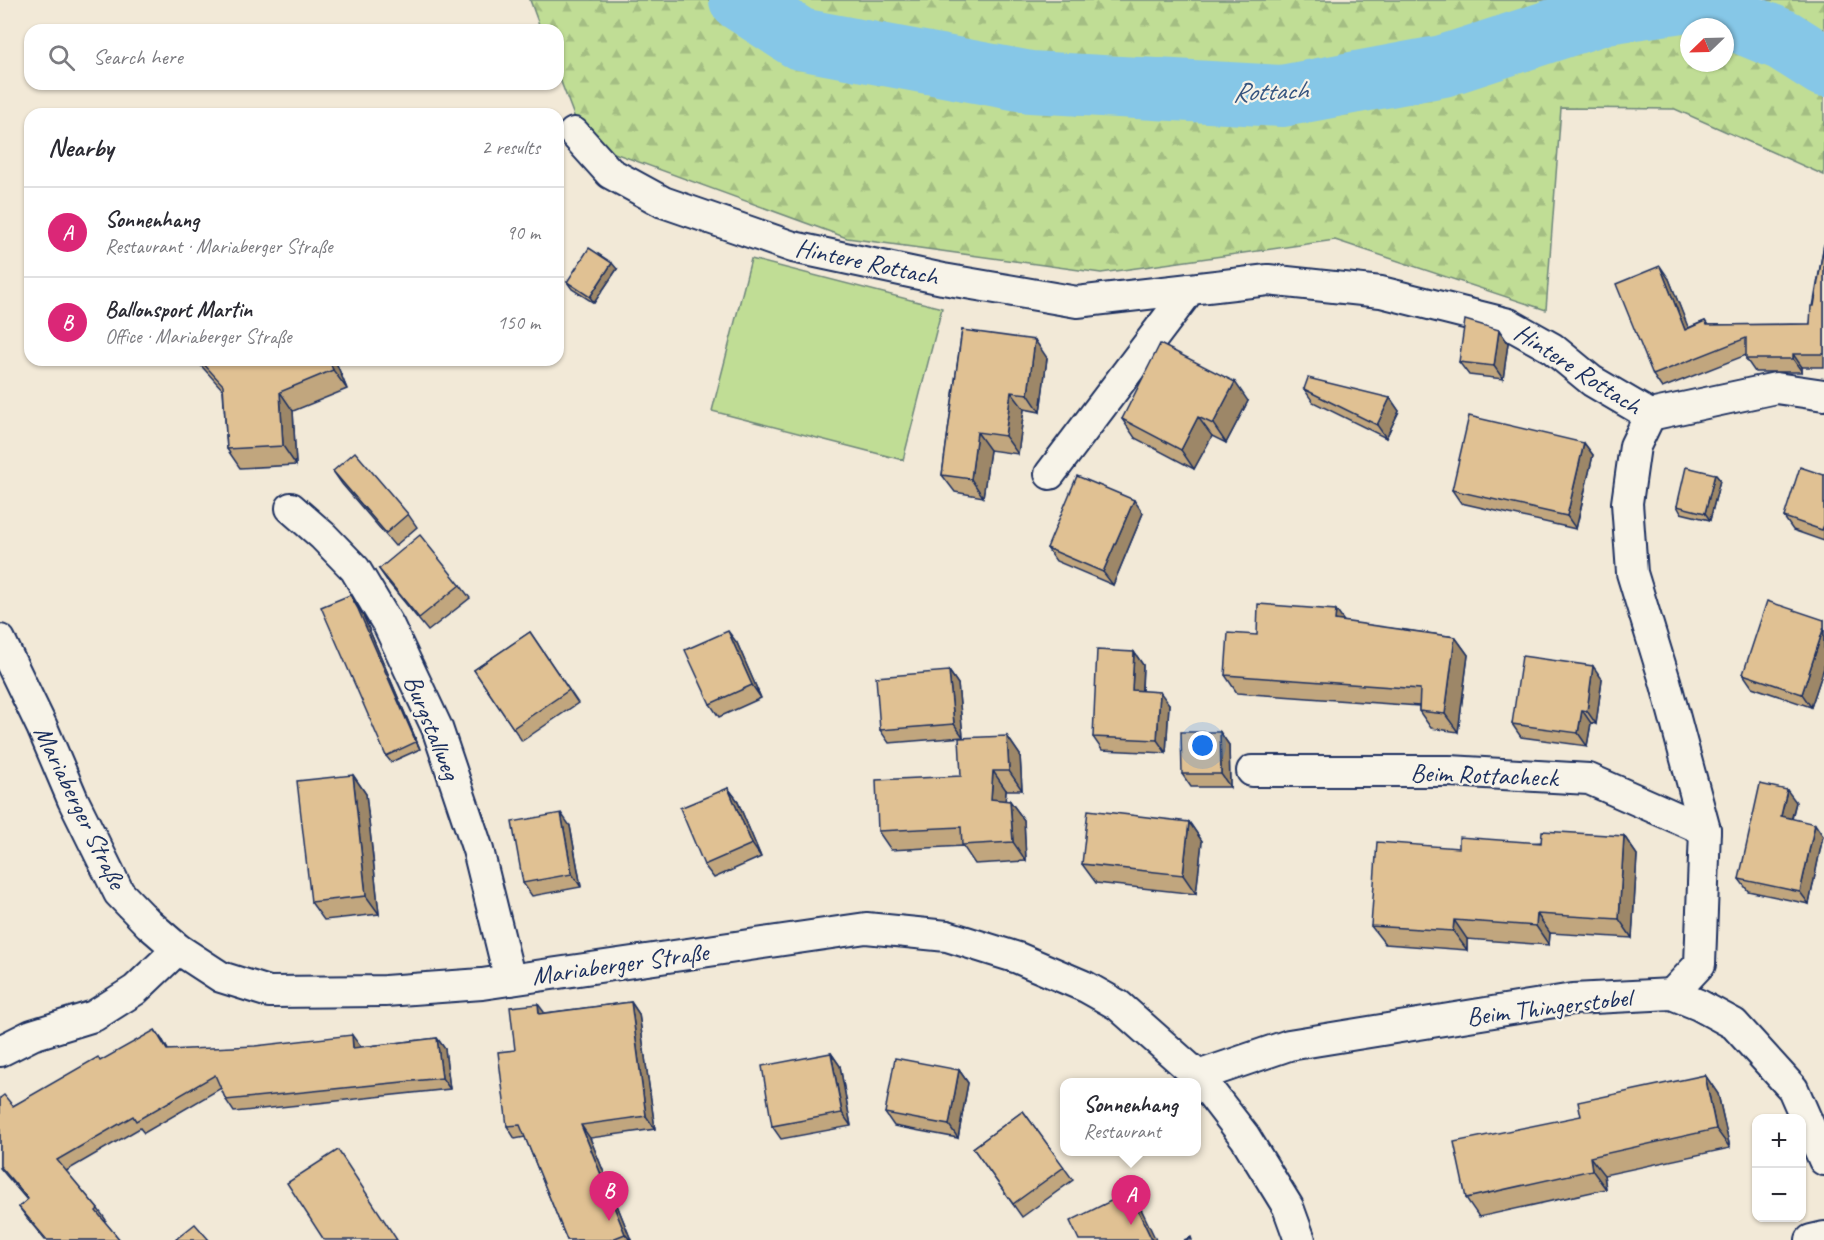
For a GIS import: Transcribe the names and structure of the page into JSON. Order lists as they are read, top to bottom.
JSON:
{
  "streets": {
    "street": [
      "Hintere Rottach",
      "Burgstallweg",
      "Beim Rottacheck",
      "Mariaberger Straße",
      "Beim Thingerstobel"
    ]
  },
  "crossings": [
    ["Burgstallweg", "Mariaberger Straße"],
    ["Mariaberger Straße", "Beim Thingerstobel"]
  ],
  "water": ["Rottach"],
  "north": "bottom left",
  "page": {
    "search": "Search here",
    "heading": ["Nearby", "2 results"],
    "list": [
      {
        "mark": "A",
        "name": "Sonnenhang",
        "note": "Restaurant · Mariaberger Straße",
        "value": "90 m"
      },
      {
        "mark": "B",
        "name": "Ballonsport Martin",
        "note": "Office · Mariaberger Straße",
        "value": "150 m"
      }
    ],
    "popup": ["Sonnenhang", "Restaurant"],
    "map_buttons": ["+", "−"],
    "pins": ["B", "A"]
  }
}
